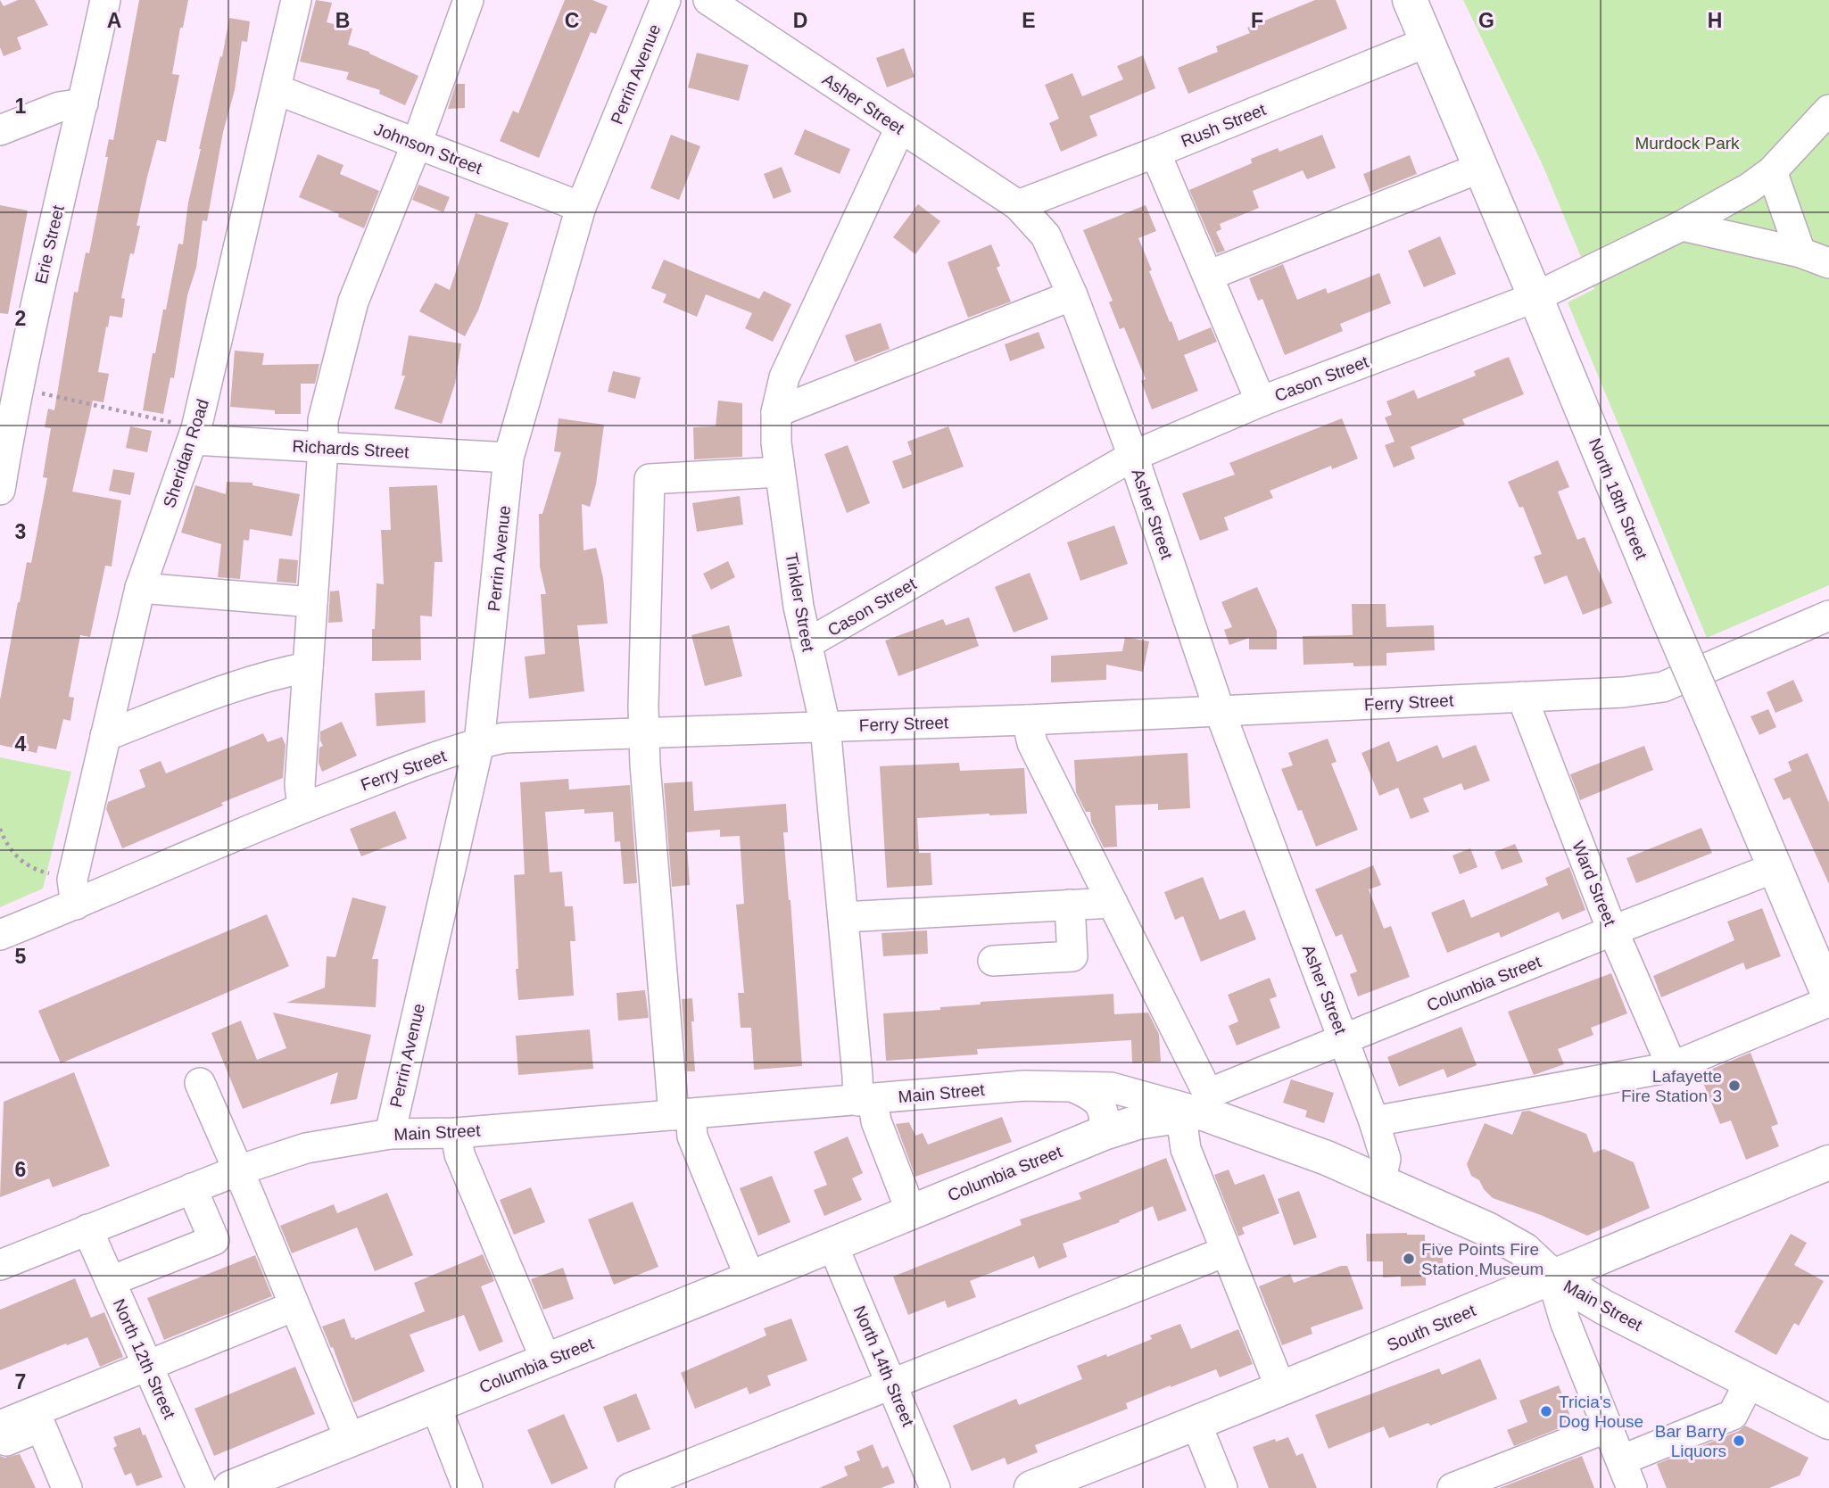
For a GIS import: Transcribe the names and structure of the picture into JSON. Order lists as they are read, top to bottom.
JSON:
{
  "streets": {
    "main road": [
      "North 18th Street",
      "Columbia Street",
      "Main Street",
      "South Street"
    ],
    "street": [
      "Perrin Avenue",
      "Asher Street",
      "Rush Street",
      "Johnson Street",
      "Erie Street",
      "Cason Street",
      "Richards Street",
      "Sheridan Road",
      "Tinkler Street",
      "Ferry Street",
      "Ward Street",
      "North 12th Street",
      "North 14th Street"
    ]
  },
  "crossings": [
    ["Perrin Avenue", "Johnson Street"],
    ["Perrin Avenue", "Richards Street"],
    ["Perrin Avenue", "Ferry Street"],
    ["Perrin Avenue", "Main Street"],
    ["Asher Street", "Rush Street"],
    ["Asher Street", "Cason Street"],
    ["Asher Street", "Tinkler Street"],
    ["Asher Street", "Ferry Street"],
    ["Asher Street", "Columbia Street"],
    ["Asher Street", "Main Street"],
    ["Rush Street", "North 18th Street"],
    ["Johnson Street", "Sheridan Road"],
    ["Cason Street", "North 18th Street"],
    ["Cason Street", "Tinkler Street"],
    ["Richards Street", "Sheridan Road"],
    ["Sheridan Road", "Ferry Street"],
    ["North 18th Street", "Columbia Street"],
    ["Tinkler Street", "Ferry Street"],
    ["Tinkler Street", "Columbia Street"],
    ["Tinkler Street", "Main Street"],
    ["Ferry Street", "Ward Street"],
    ["Ward Street", "Columbia Street"],
    ["Columbia Street", "Main Street"],
    ["Columbia Street", "North 14th Street"],
    ["Main Street", "South Street"],
    ["Main Street", "North 12th Street"]
  ],
  "parks": ["Murdock Park"],
  "places": [
    "Lafayette Fire Station 3",
    "Five Points Fire Station Museum",
    "Tricia's Dog House",
    "Bar Barry Liquors"
  ],
  "grid": {
    "columns": [
      "A",
      "B",
      "C",
      "D",
      "E",
      "F",
      "G",
      "H"
    ],
    "rows": [
      "1",
      "2",
      "3",
      "4",
      "5",
      "6",
      "7"
    ]
  }
}
